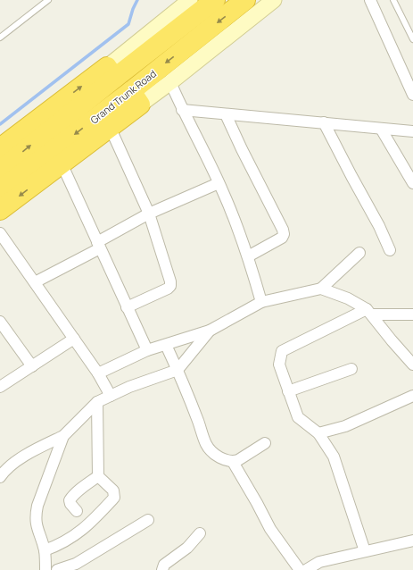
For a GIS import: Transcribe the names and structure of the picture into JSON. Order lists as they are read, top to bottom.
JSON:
{
  "streets": {
    "highway": ["Grand Trunk Road"]
  }
}
